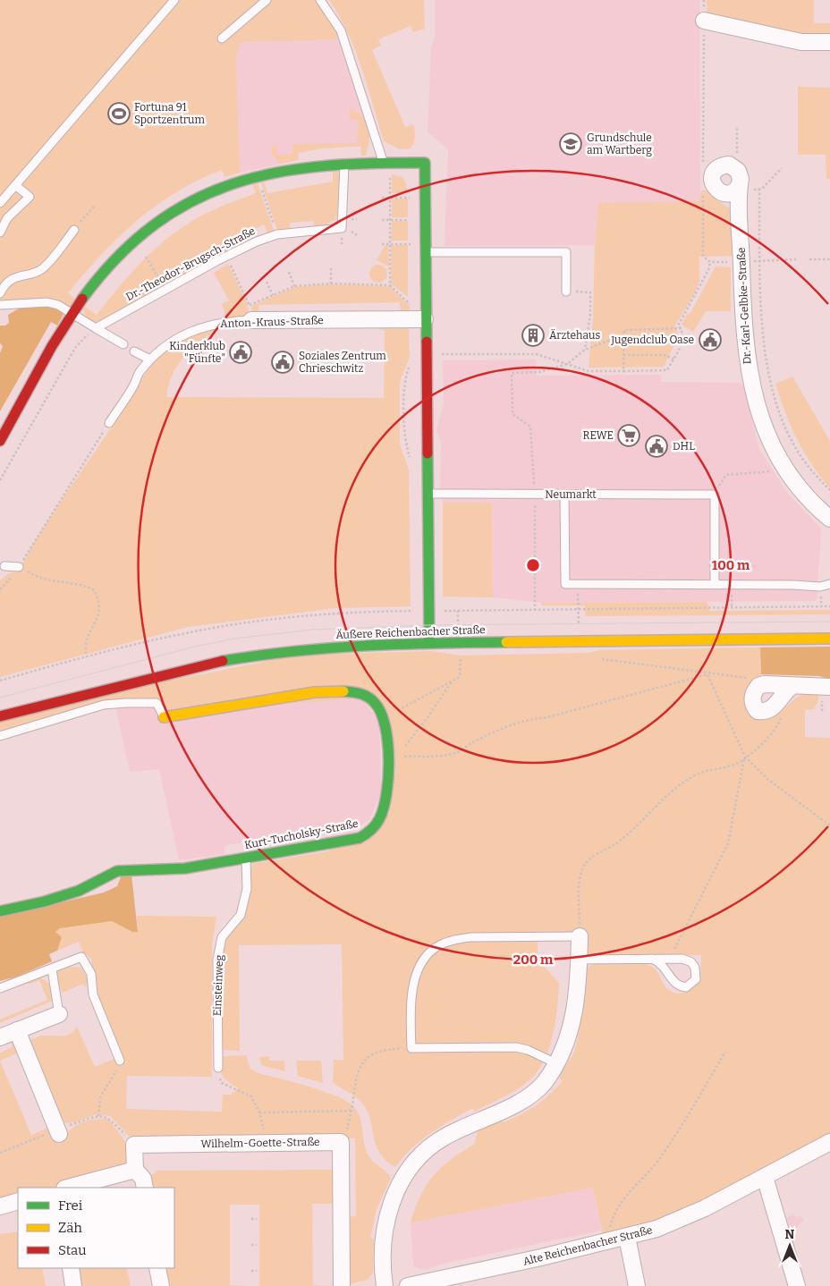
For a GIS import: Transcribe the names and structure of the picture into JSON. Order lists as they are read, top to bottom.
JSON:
{
  "streets": {
    "street": [
      "Dr.-Karl-Gelbke-Straße",
      "Anton-Kraus-Straße",
      "Äußere Reichenbacher Straße",
      "Kurt-Tucholsky-Straße",
      "Wilhelm-Goette-Straße",
      "Alte Reichenbacher Straße"
    ],
    "lane": ["Dr.-Theodor-Brugsch-Straße", "Neumarkt", "Einsteinweg"]
  },
  "crossings": [
    ["Kurt-Tucholsky-Straße", "Einsteinweg"]
  ],
  "places": {
    "sports": ["Fortuna 91 Sportzentrum"],
    "school or university": ["Grundschule am Wartberg"],
    "building": ["Ärztehaus"],
    "public building": [
      "Jugendclub Oase",
      "Kinderklub \"Fünfte\"",
      "Soziales Zentrum Chrieschwitz",
      "DHL"
    ],
    "supermarket": ["REWE"]
  },
  "legend": ["Frei", "Zäh", "Stau"],
  "north": "top",
  "rings": ["100 m", "200 m"]
}
